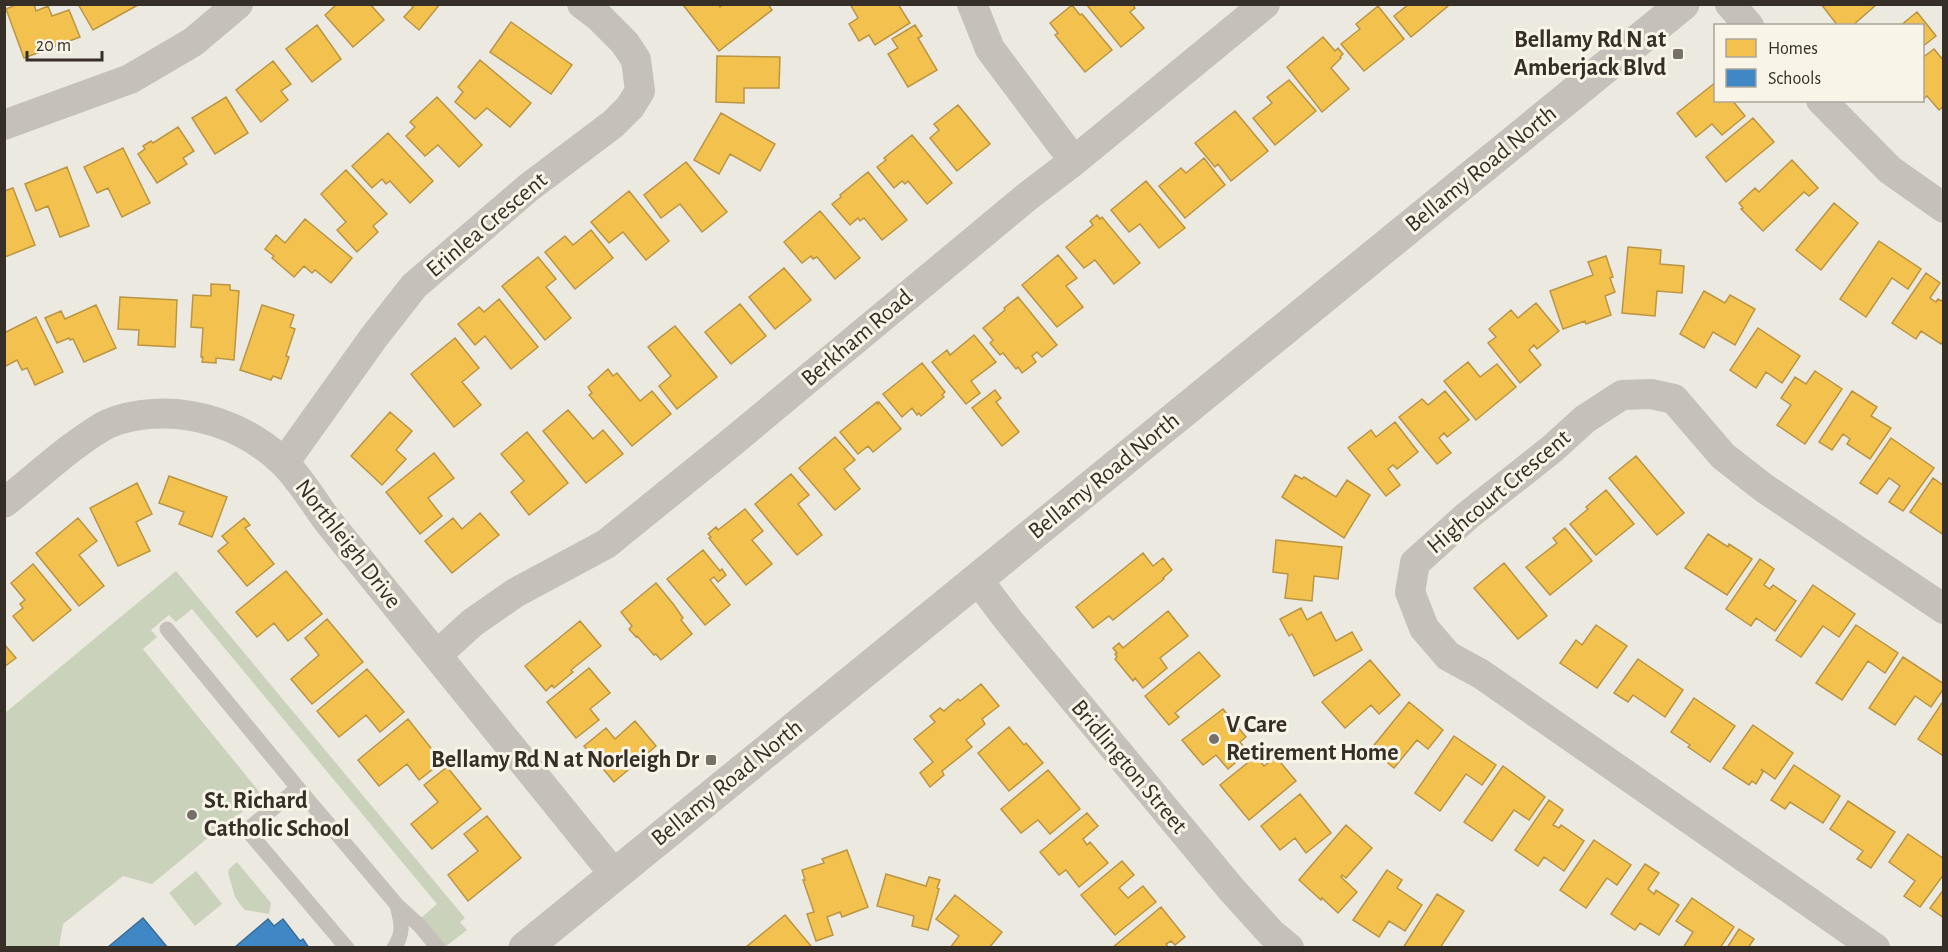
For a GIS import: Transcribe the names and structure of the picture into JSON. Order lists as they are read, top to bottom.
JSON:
{
  "streets": {
    "street": [
      "Bellamy Road North",
      "Erinlea Crescent",
      "Berkham Road",
      "Highcourt Crescent",
      "Northleigh Drive",
      "Bridlington Street"
    ]
  },
  "crossings": [
    ["Bellamy Road North", "Northleigh Drive"],
    ["Bellamy Road North", "Bridlington Street"],
    ["Erinlea Crescent", "Northleigh Drive"],
    ["Berkham Road", "Northleigh Drive"]
  ],
  "places": {
    "transit": ["Bellamy Rd N at Amberjack Blvd", "Bellamy Rd N at Norleigh Dr"],
    "other": ["V Care Retirement Home", "St. Richard Catholic School"]
  },
  "legend": ["Homes", "Schools"],
  "scale_bar": "20 m"
}
